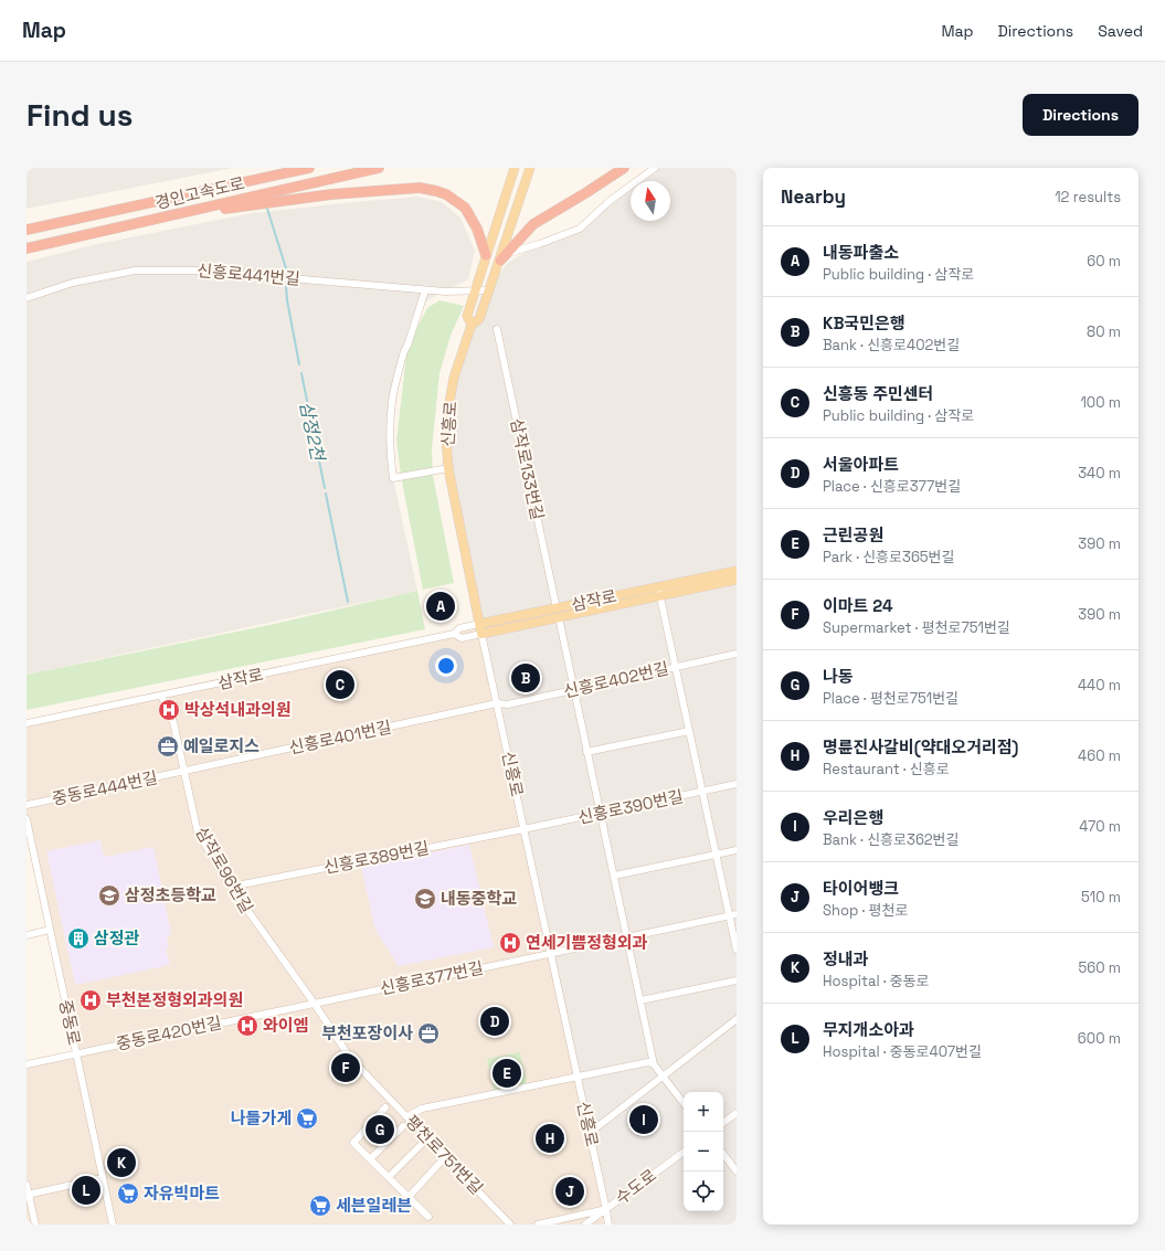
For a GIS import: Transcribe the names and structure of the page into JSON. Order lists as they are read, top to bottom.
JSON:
{
  "streets": {
    "highway": ["경인고속도로"],
    "main road": ["신흥로", "삼작로"],
    "street": [
      "신흥로441번길",
      "삼작로133번길",
      "신흥로402번길",
      "신흥로401번길",
      "중동로444번길",
      "신흥로390번길",
      "신흥로389번길",
      "삼작로96번길",
      "신흥로377번길",
      "중동로",
      "중동로420번길",
      "평천로751번길",
      "수도로"
    ]
  },
  "crossings": [
    ["신흥로441번길", "신흥로"],
    ["신흥로", "삼작로"],
    ["신흥로", "신흥로402번길"],
    ["신흥로", "신흥로401번길"],
    ["신흥로", "신흥로390번길"],
    ["신흥로", "신흥로389번길"],
    ["신흥로", "신흥로377번길"],
    ["신흥로", "수도로"],
    ["삼작로133번길", "삼작로"],
    ["삼작로133번길", "신흥로402번길"],
    ["삼작로133번길", "신흥로390번길"],
    ["삼작로133번길", "신흥로377번길"],
    ["삼작로", "삼작로96번길"],
    ["신흥로402번길", "신흥로401번길"],
    ["신흥로401번길", "중동로444번길"],
    ["신흥로401번길", "삼작로96번길"],
    ["중동로444번길", "삼작로96번길"],
    ["신흥로390번길", "신흥로389번길"],
    ["신흥로389번길", "삼작로96번길"],
    ["삼작로96번길", "신흥로377번길"],
    ["삼작로96번길", "중동로420번길"],
    ["삼작로96번길", "평천로751번길"],
    ["신흥로377번길", "중동로420번길"],
    ["신흥로377번길", "평천로751번길"],
    ["중동로", "중동로420번길"],
    ["중동로420번길", "평천로751번길"]
  ],
  "water": ["삼정2천"],
  "places": {
    "hospital": [
      "박상석내과의원",
      "연세기쁨정형외과",
      "부천본정형외과의원",
      "와이엠"
    ],
    "office": ["예일로지스", "부천포장이사"],
    "school or university": ["삼정초등학교", "내동중학교"],
    "building": ["삼정관"],
    "supermarket": ["나들가게", "자유빅마트", "세븐일레븐"]
  },
  "north": "top",
  "page": {
    "header": "Map",
    "nav": ["Map", "Directions", "Saved"],
    "buttons": "Directions",
    "title": "Find us",
    "heading": ["Nearby", "12 results"],
    "list": [
      {
        "mark": "A",
        "name": "내동파출소",
        "note": "Public building · 삼작로",
        "value": "60 m"
      },
      {
        "mark": "B",
        "name": "KB국민은행",
        "note": "Bank · 신흥로402번길",
        "value": "80 m"
      },
      {
        "mark": "C",
        "name": "신흥동 주민센터",
        "note": "Public building · 삼작로",
        "value": "100 m"
      },
      {
        "mark": "D",
        "name": "서울아파트",
        "note": "Place · 신흥로377번길",
        "value": "340 m"
      },
      {
        "mark": "E",
        "name": "근린공원",
        "note": "Park · 신흥로365번길",
        "value": "390 m"
      },
      {
        "mark": "F",
        "name": "이마트 24",
        "note": "Supermarket · 평천로751번길",
        "value": "390 m"
      },
      {
        "mark": "G",
        "name": "나동",
        "note": "Place · 평천로751번길",
        "value": "440 m"
      },
      {
        "mark": "H",
        "name": "명륜진사갈비(약대오거리점)",
        "note": "Restaurant · 신흥로",
        "value": "460 m"
      },
      {
        "mark": "I",
        "name": "우리은행",
        "note": "Bank · 신흥로362번길",
        "value": "470 m"
      },
      {
        "mark": "J",
        "name": "타이어뱅크",
        "note": "Shop · 평천로",
        "value": "510 m"
      },
      {
        "mark": "K",
        "name": "정내과",
        "note": "Hospital · 중동로",
        "value": "560 m"
      },
      {
        "mark": "L",
        "name": "무지개소아과",
        "note": "Hospital · 중동로407번길",
        "value": "600 m"
      }
    ],
    "pins": [
      "A",
      "B",
      "C",
      "D",
      "F",
      "E",
      "I",
      "G",
      "H",
      "K",
      "L",
      "J"
    ],
    "map_buttons": ["+", "−"]
  }
}
